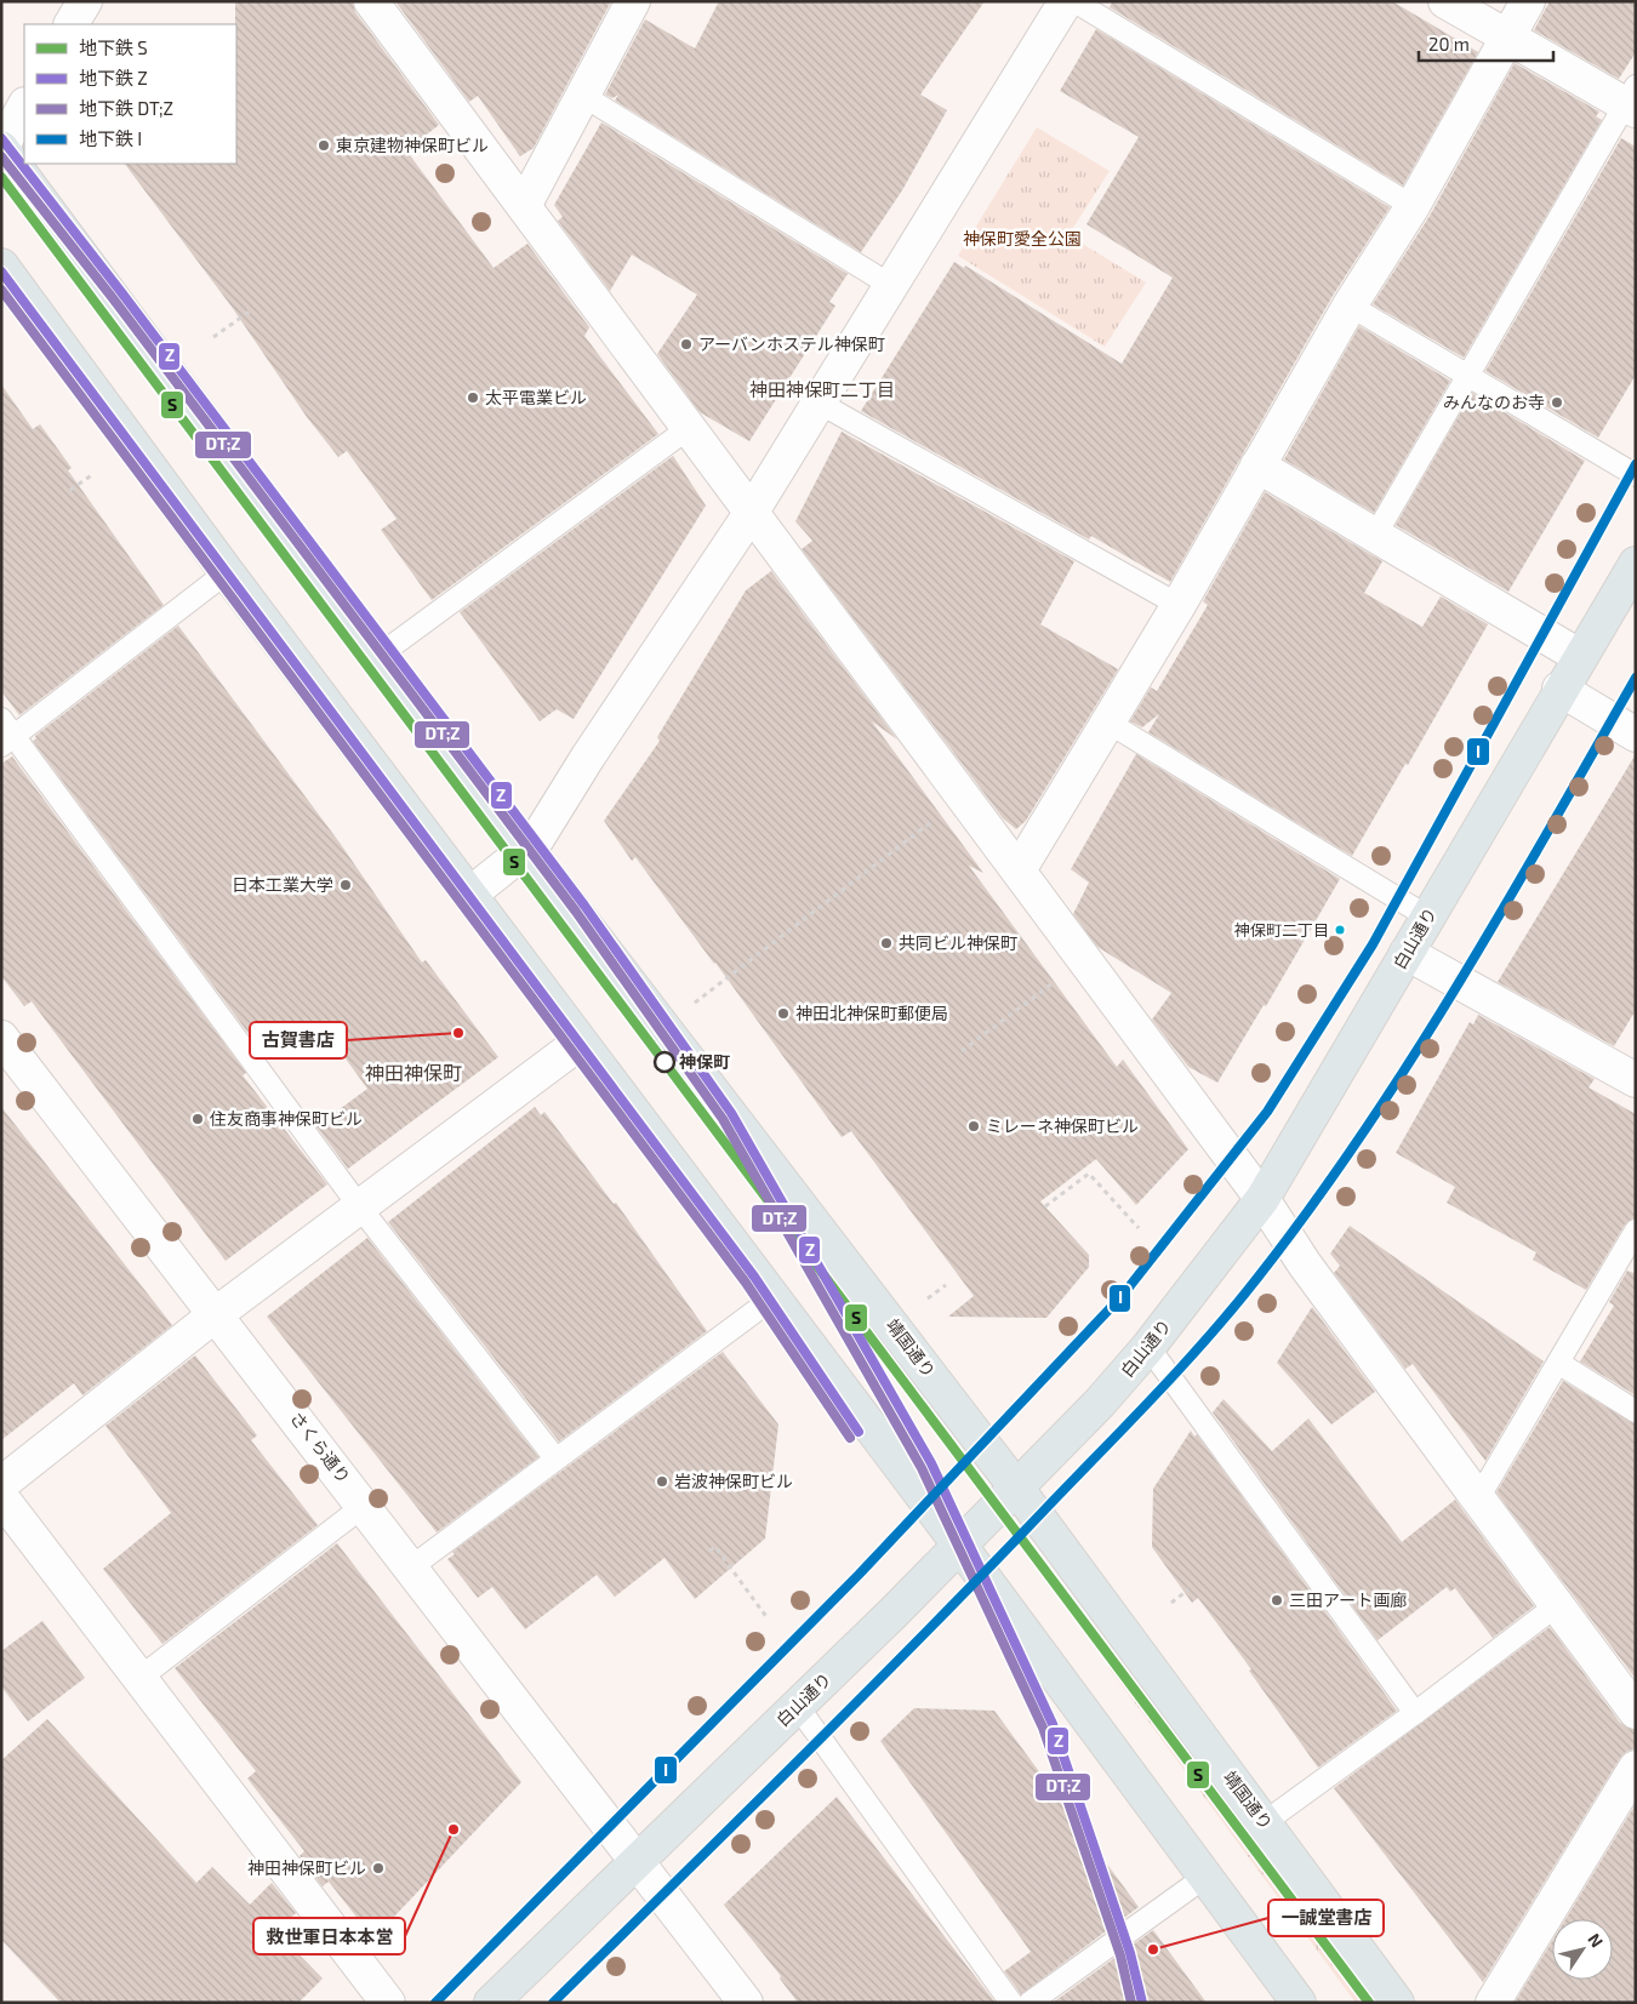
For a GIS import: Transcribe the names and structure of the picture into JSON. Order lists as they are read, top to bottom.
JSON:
{
  "streets": {
    "main road": ["白山通り", "靖国通り"],
    "street": ["さくら通り"]
  },
  "crossings": [
    ["白山通り", "靖国通り"],
    ["白山通り", "さくら通り"]
  ],
  "districts": ["神田神保町二丁目", "神田神保町"],
  "parks": ["神保町愛全公園"],
  "places": [
    "東京建物神保町ビル",
    "アーバンホステル神保町",
    "太平電業ビル",
    "みんなのお寺",
    "日本工業大学",
    "神保町二丁目",
    "共同ビル神保町",
    "神田北神保町郵便局",
    "古賀書店",
    "神保町",
    "住友商事神保町ビル",
    "ミレーネ神保町ビル",
    "岩波神保町ビル",
    "三田アート画廊",
    "救世軍日本本営",
    "神田神保町ビル",
    "一誠堂書店"
  ],
  "lines": [
    "metro line Z",
    "metro line DT;Z",
    "metro line S",
    "metro line I"
  ],
  "legend": [
    "地下鉄 S",
    "地下鉄 Z",
    "地下鉄 DT;Z",
    "地下鉄 I"
  ],
  "scale_bar": "20 m",
  "north": "top right"
}
